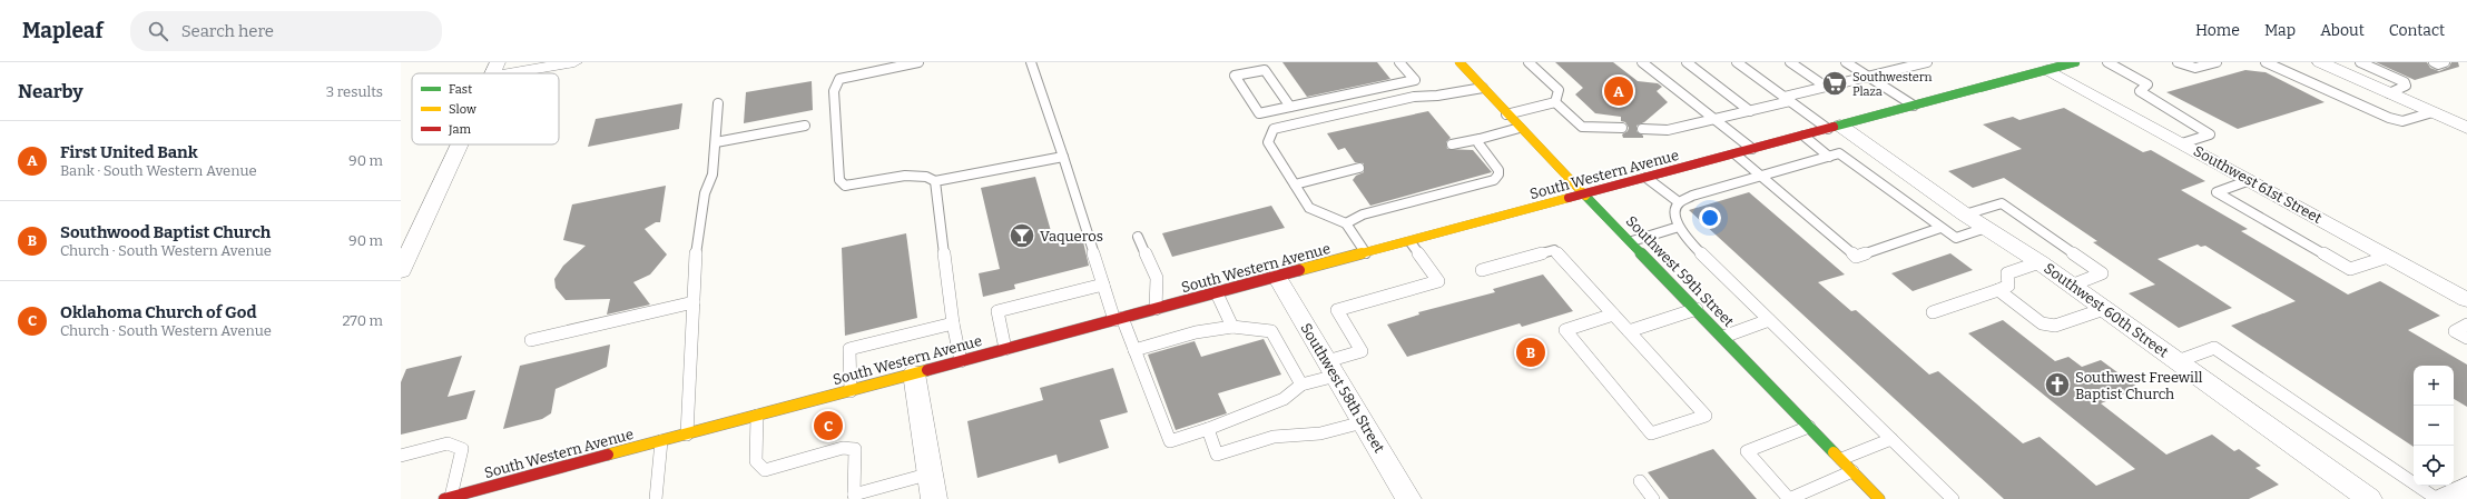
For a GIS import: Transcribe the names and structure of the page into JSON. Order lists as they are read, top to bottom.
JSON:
{
  "streets": {
    "main road": ["South Western Avenue", "Southwest 59th Street"],
    "street": ["Southwest 61st Street", "Southwest 60th Street", "Southwest 58th Street"]
  },
  "crossings": [
    ["South Western Avenue", "Southwest 61st Street"],
    ["South Western Avenue", "Southwest 59th Street"],
    ["South Western Avenue", "Southwest 60th Street"],
    ["South Western Avenue", "Southwest 58th Street"]
  ],
  "places": {
    "supermarket": ["Southwestern Plaza"],
    "bar": ["Vaqueros"],
    "church": ["Southwest Freewill Baptist Church"]
  },
  "legend": ["Fast", "Slow", "Jam"],
  "page": {
    "header": "Mapleaf",
    "search": "Search here",
    "nav": [
      "Home",
      "Map",
      "About",
      "Contact"
    ],
    "heading": ["Nearby", "3 results"],
    "pins": ["A", "B", "C"],
    "list": [
      {
        "mark": "A",
        "name": "First United Bank",
        "note": "Bank · South Western Avenue",
        "value": "90 m"
      },
      {
        "mark": "B",
        "name": "Southwood Baptist Church",
        "note": "Church · South Western Avenue",
        "value": "90 m"
      },
      {
        "mark": "C",
        "name": "Oklahoma Church of God",
        "note": "Church · South Western Avenue",
        "value": "270 m"
      }
    ],
    "map_buttons": ["+", "−"]
  }
}
